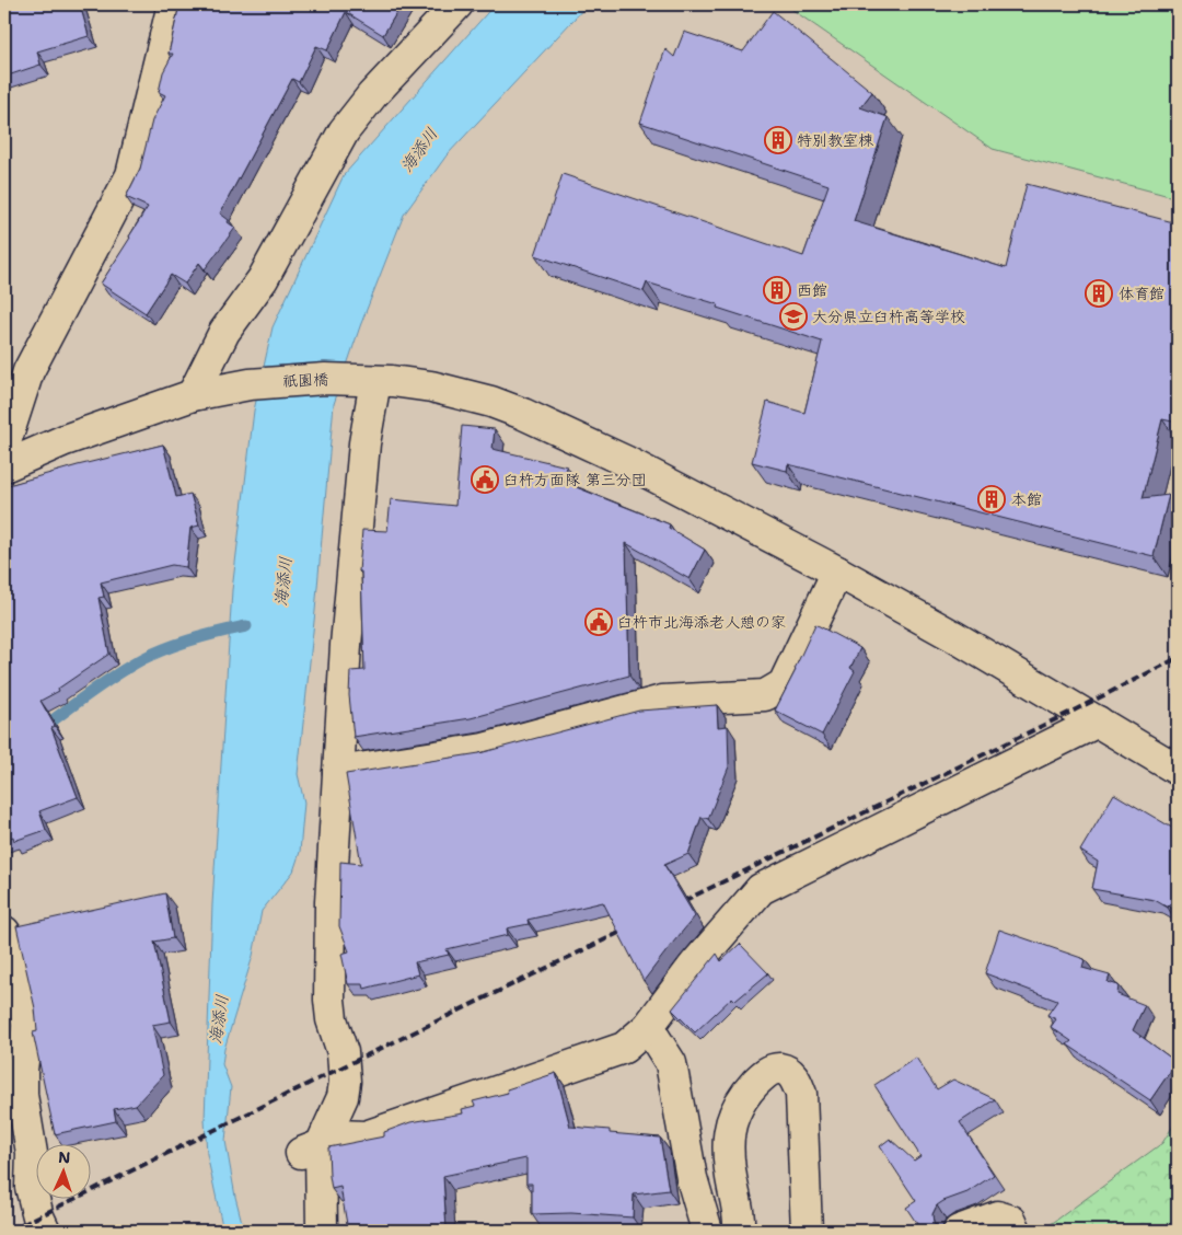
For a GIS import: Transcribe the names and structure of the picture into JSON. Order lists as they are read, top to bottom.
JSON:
{
  "streets": {
    "street": ["祇園橋"]
  },
  "water": ["海添川"],
  "places": {
    "building": [
      "特別教室棟",
      "西館",
      "体育館",
      "本館"
    ],
    "school or university": ["大分県立臼杵高等学校"],
    "public building": ["臼杵方面隊 第三分団", "臼杵市北海添老人憩の家"]
  },
  "north": "top"
}
